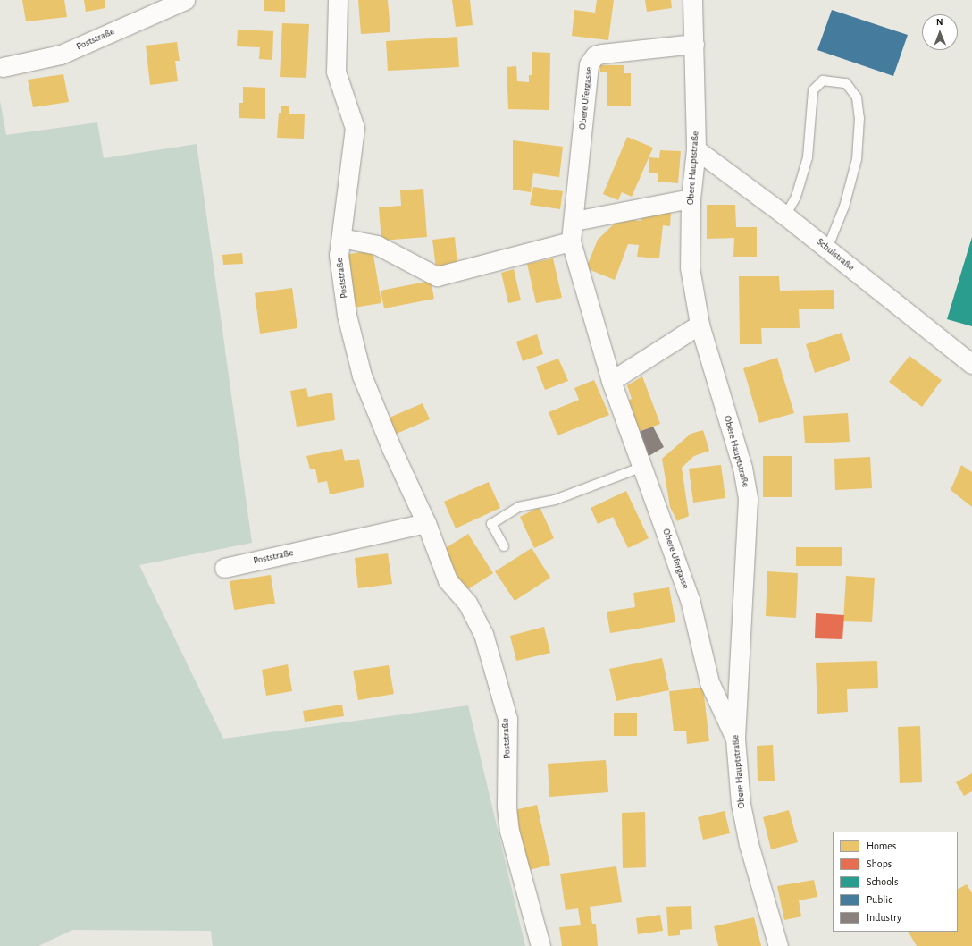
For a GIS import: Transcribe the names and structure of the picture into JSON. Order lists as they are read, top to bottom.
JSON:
{
  "streets": {
    "street": [
      "Poststraße",
      "Obere Ufergasse",
      "Obere Hauptstraße",
      "Schulstraße"
    ]
  },
  "crossings": [
    ["Obere Ufergasse", "Obere Hauptstraße"],
    ["Obere Hauptstraße", "Schulstraße"]
  ],
  "legend": [
    "Homes",
    "Shops",
    "Schools",
    "Public",
    "Industry"
  ],
  "north": "top"
}
